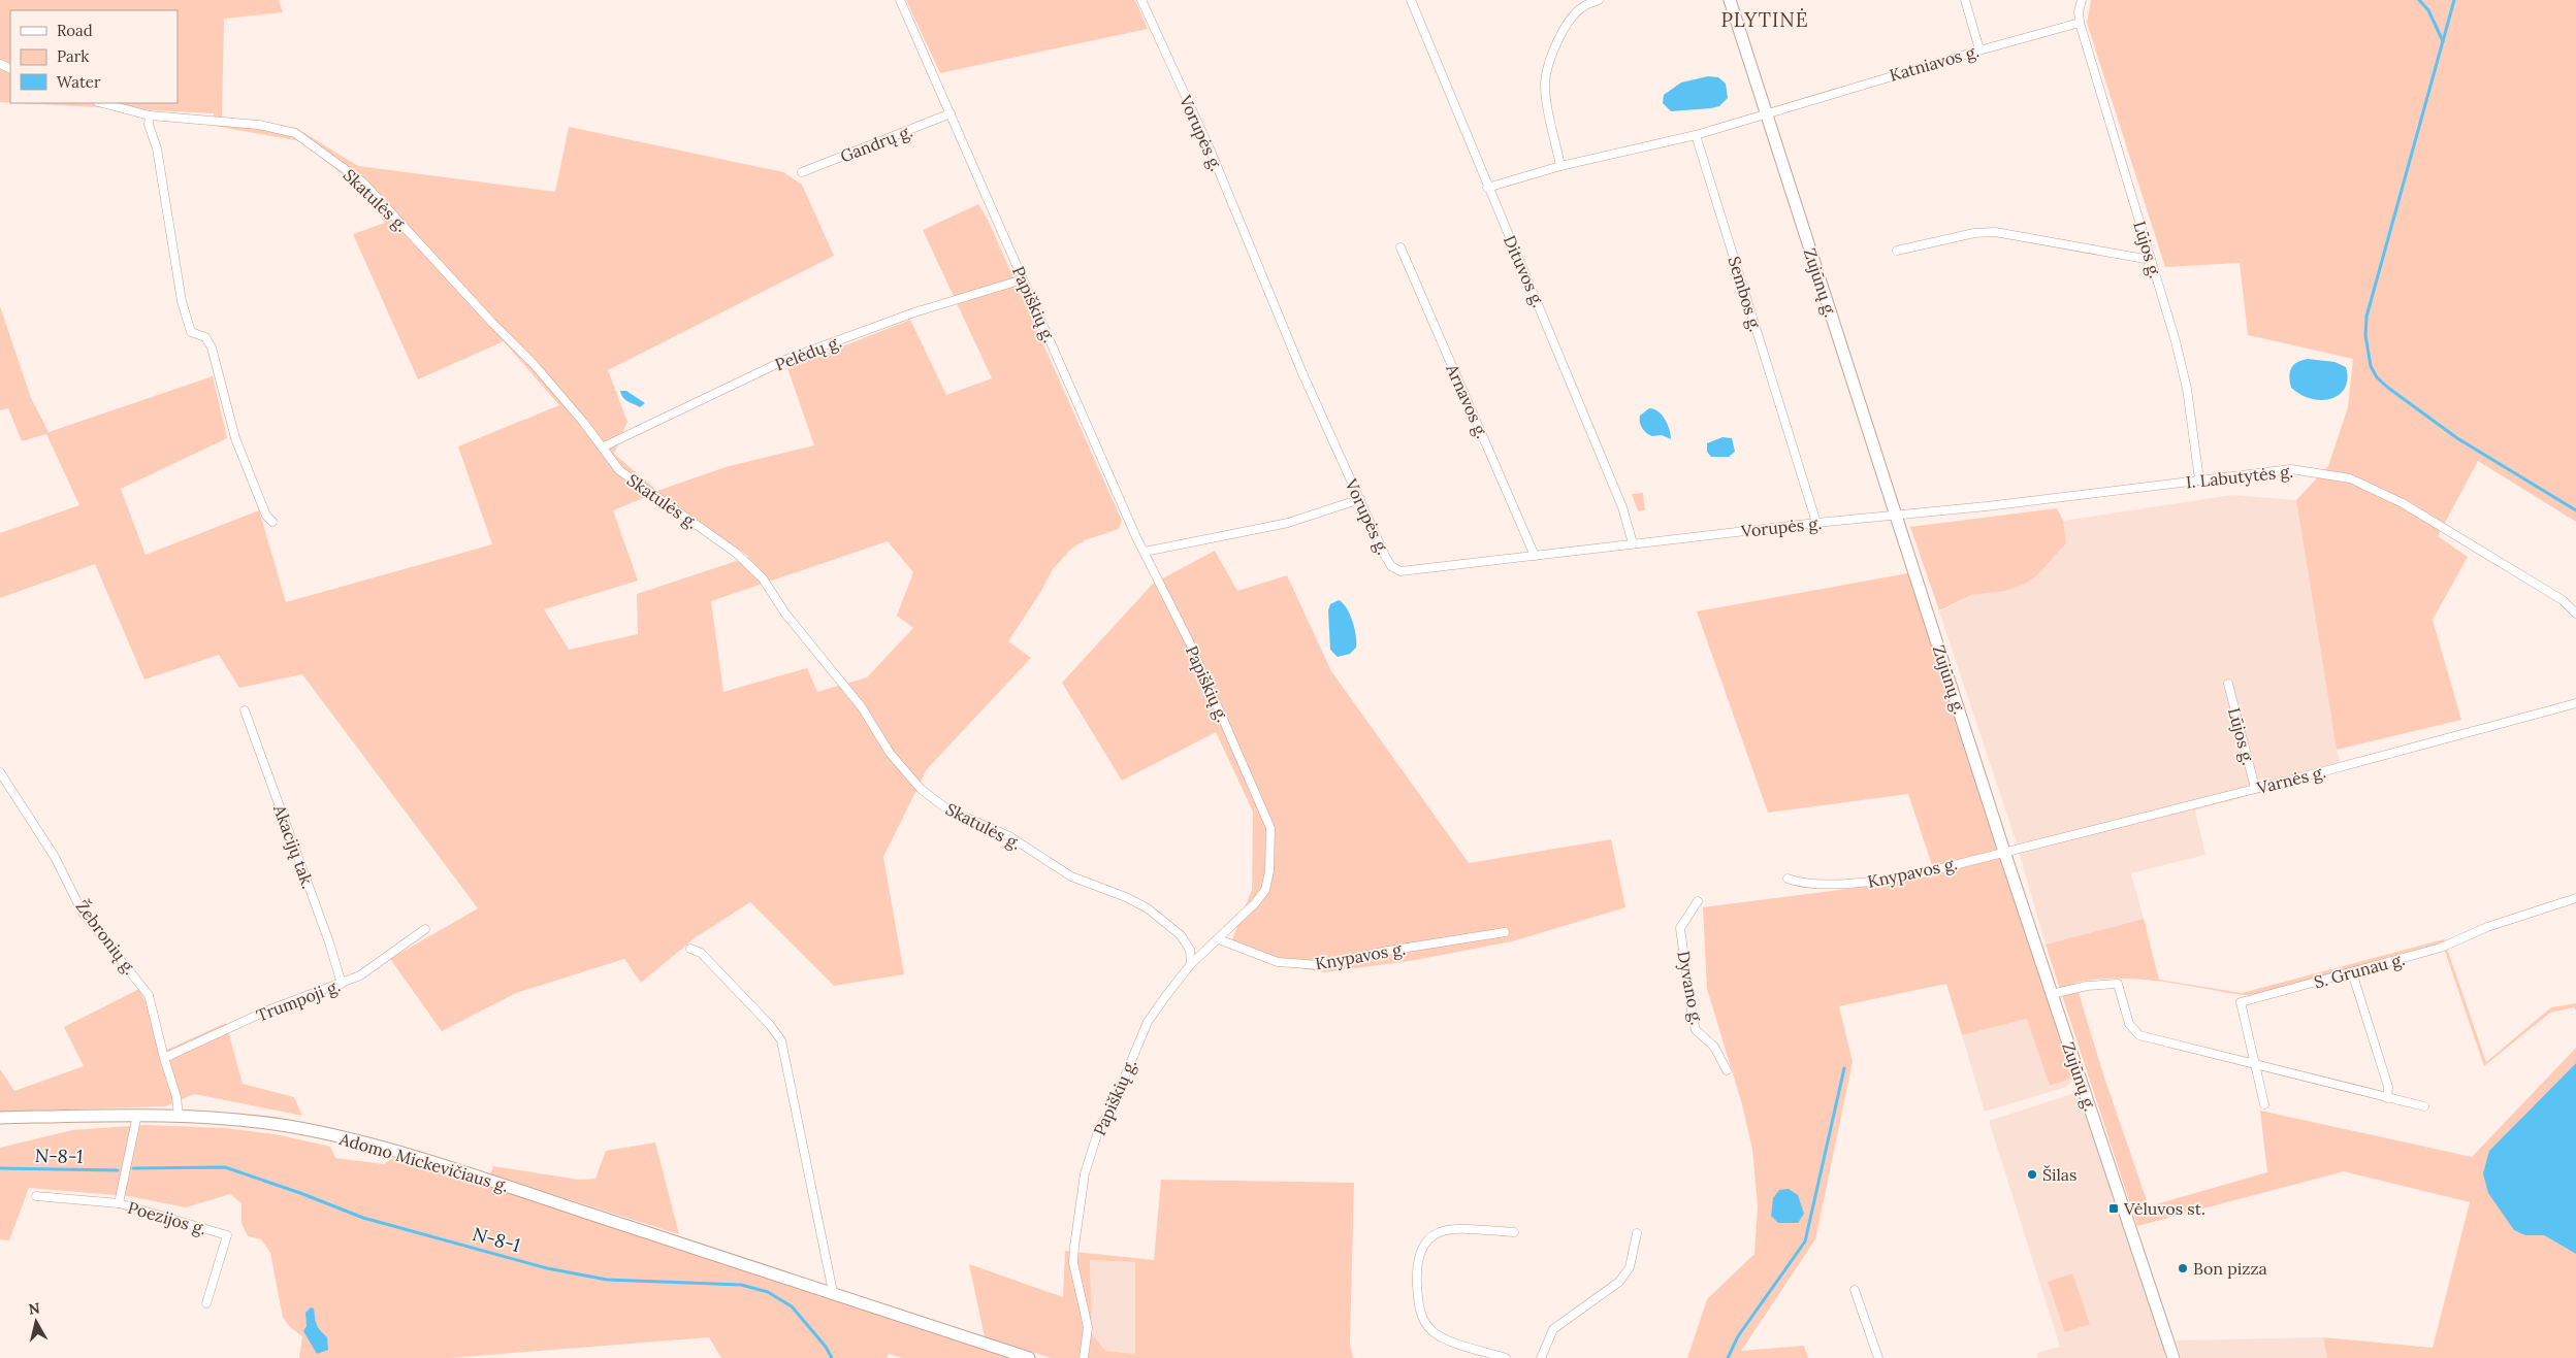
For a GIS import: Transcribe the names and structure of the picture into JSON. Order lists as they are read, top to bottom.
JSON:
{
  "streets": {
    "main road": ["Zujūnų g.", "Adomo Mickevičiaus g."],
    "street": [
      "Katniavos g.",
      "Vorupės g.",
      "Gandrų g.",
      "Skatulės g.",
      "Lūjos g.",
      "Dituvos g.",
      "Sembos g.",
      "Papiškių g.",
      "Pelėdų g.",
      "Arnavos g.",
      "I. Labutytės g.",
      "Varnės g.",
      "Akacijų tak.",
      "Knypavos g.",
      "Žebronių g.",
      "S. Grunau g.",
      "Dyvano g.",
      "Trumpoji g.",
      "Poezijos g."
    ]
  },
  "crossings": [
    ["Katniavos g.", "Lūjos g."],
    ["Katniavos g.", "Zujūnų g."],
    ["Vorupės g.", "Dituvos g."],
    ["Vorupės g.", "Zujūnų g."],
    ["Vorupės g.", "Sembos g."],
    ["Vorupės g.", "Arnavos g."],
    ["Vorupės g.", "I. Labutytės g."],
    ["Gandrų g.", "Papiškių g."],
    ["Skatulės g.", "Papiškių g."],
    ["Skatulės g.", "Pelėdų g."],
    ["Lūjos g.", "I. Labutytės g."],
    ["Lūjos g.", "Varnės g."],
    ["Zujūnų g.", "I. Labutytės g."],
    ["Zujūnų g.", "Varnės g."],
    ["Zujūnų g.", "Knypavos g."],
    ["Papiškių g.", "Pelėdų g."],
    ["Papiškių g.", "Knypavos g."],
    ["Varnės g.", "Knypavos g."],
    ["Akacijų tak.", "Trumpoji g."],
    ["Žebronių g.", "Trumpoji g."],
    ["Žebronių g.", "Adomo Mickevičiaus g."]
  ],
  "districts": ["PLYTINĖ"],
  "water": ["N-8-1"],
  "places": {
    "other": ["Šilas", "Bon pizza"],
    "transit": ["Vėluvos st."]
  },
  "legend": ["Road", "Park", "Water"],
  "north": "top"
}
